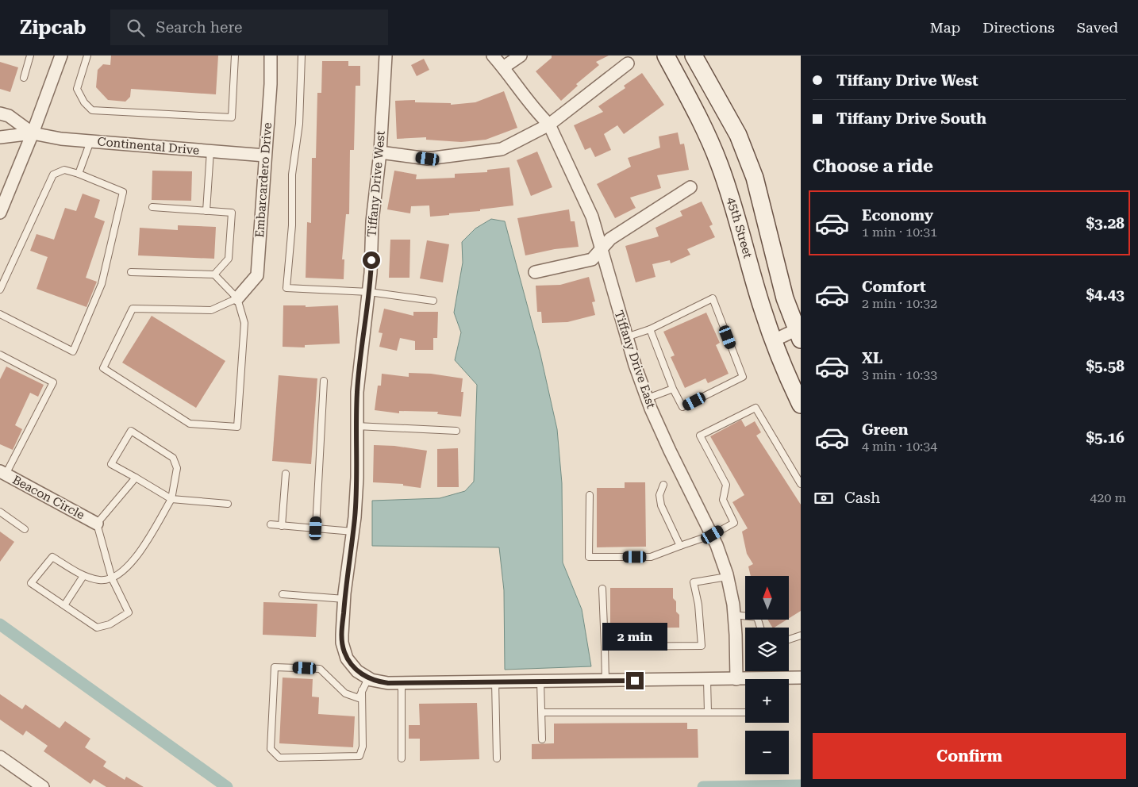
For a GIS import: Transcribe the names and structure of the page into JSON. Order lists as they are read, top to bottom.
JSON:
{
  "streets": {
    "main road": ["45th Street"],
    "street": [
      "Continental Drive",
      "Embarcardero Drive",
      "Tiffany Drive West",
      "Tiffany Drive East",
      "Beacon Circle"
    ]
  },
  "crossings": [
    ["Continental Drive", "Embarcardero Drive"]
  ],
  "north": "top",
  "page": {
    "header": "Zipcab",
    "search": "Search here",
    "nav": ["Map", "Directions", "Saved"],
    "banner": ["Tiffany Drive West", "Tiffany Drive South"],
    "heading": "Choose a ride",
    "list": [
      {
        "name": "Economy",
        "note": "1 min · 10:31",
        "value": "$3.28"
      },
      {
        "name": "Comfort",
        "note": "2 min · 10:32",
        "value": "$4.43"
      },
      {
        "name": "XL",
        "note": "3 min · 10:33",
        "value": "$5.58"
      },
      {
        "name": "Green",
        "note": "4 min · 10:34",
        "value": "$5.16"
      }
    ],
    "pay": ["Cash", "420 m"],
    "map_buttons": ["+", "−"],
    "bubble": "2 min",
    "buttons": "Confirm"
  }
}
